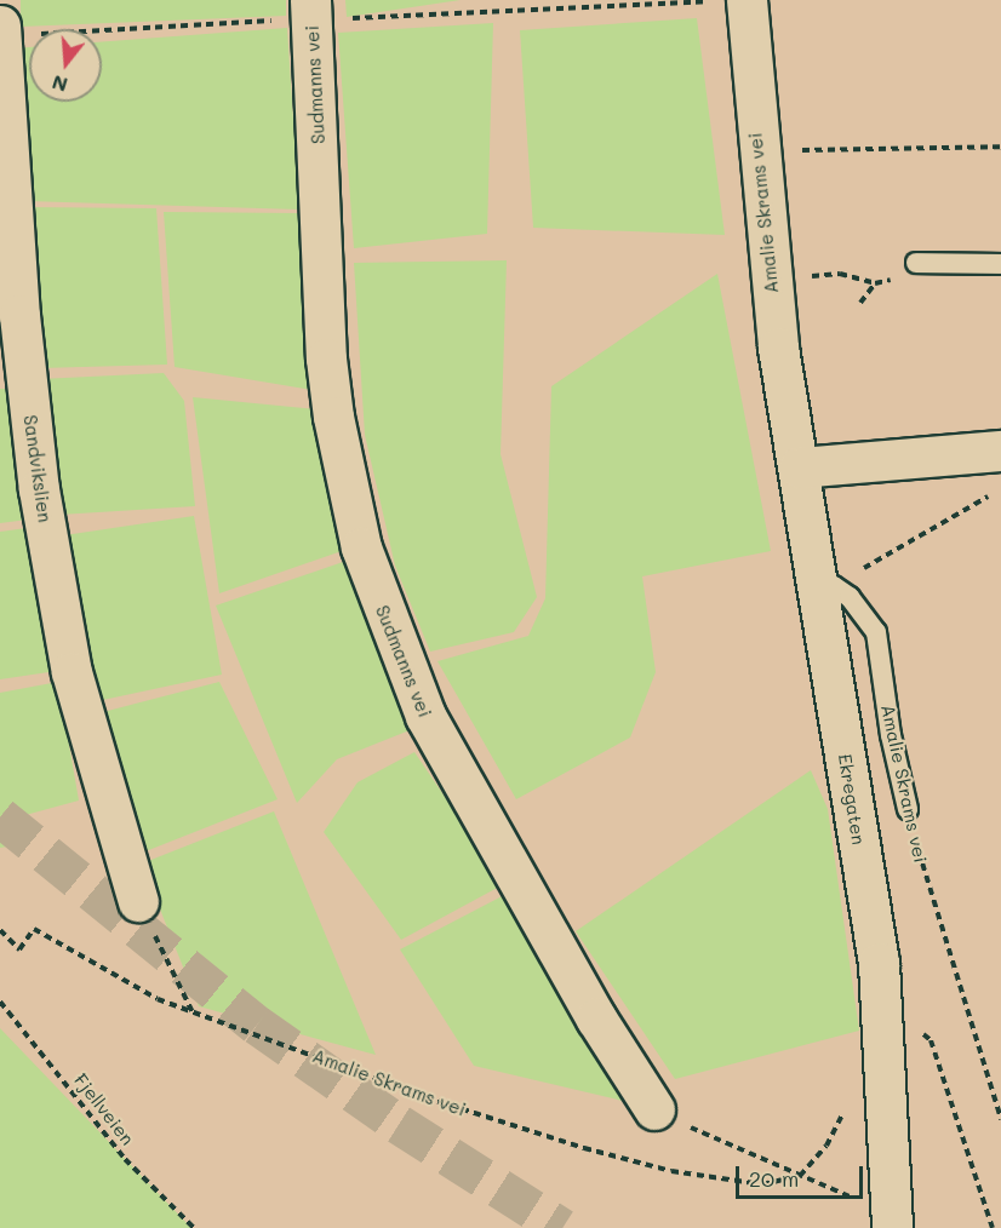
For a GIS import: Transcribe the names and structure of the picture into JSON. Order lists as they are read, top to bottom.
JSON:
{
  "streets": {
    "street": [
      "Sudmanns vei",
      "Amalie Skrams vei",
      "Sandvikslien",
      "Ekregaten"
    ],
    "path": ["Fjellveien"]
  },
  "crossings": [
    ["Sudmanns vei", "Sandvikslien"],
    ["Amalie Skrams vei", "Ekregaten"]
  ],
  "scale_bar": "20 m",
  "north": "bottom"
}
